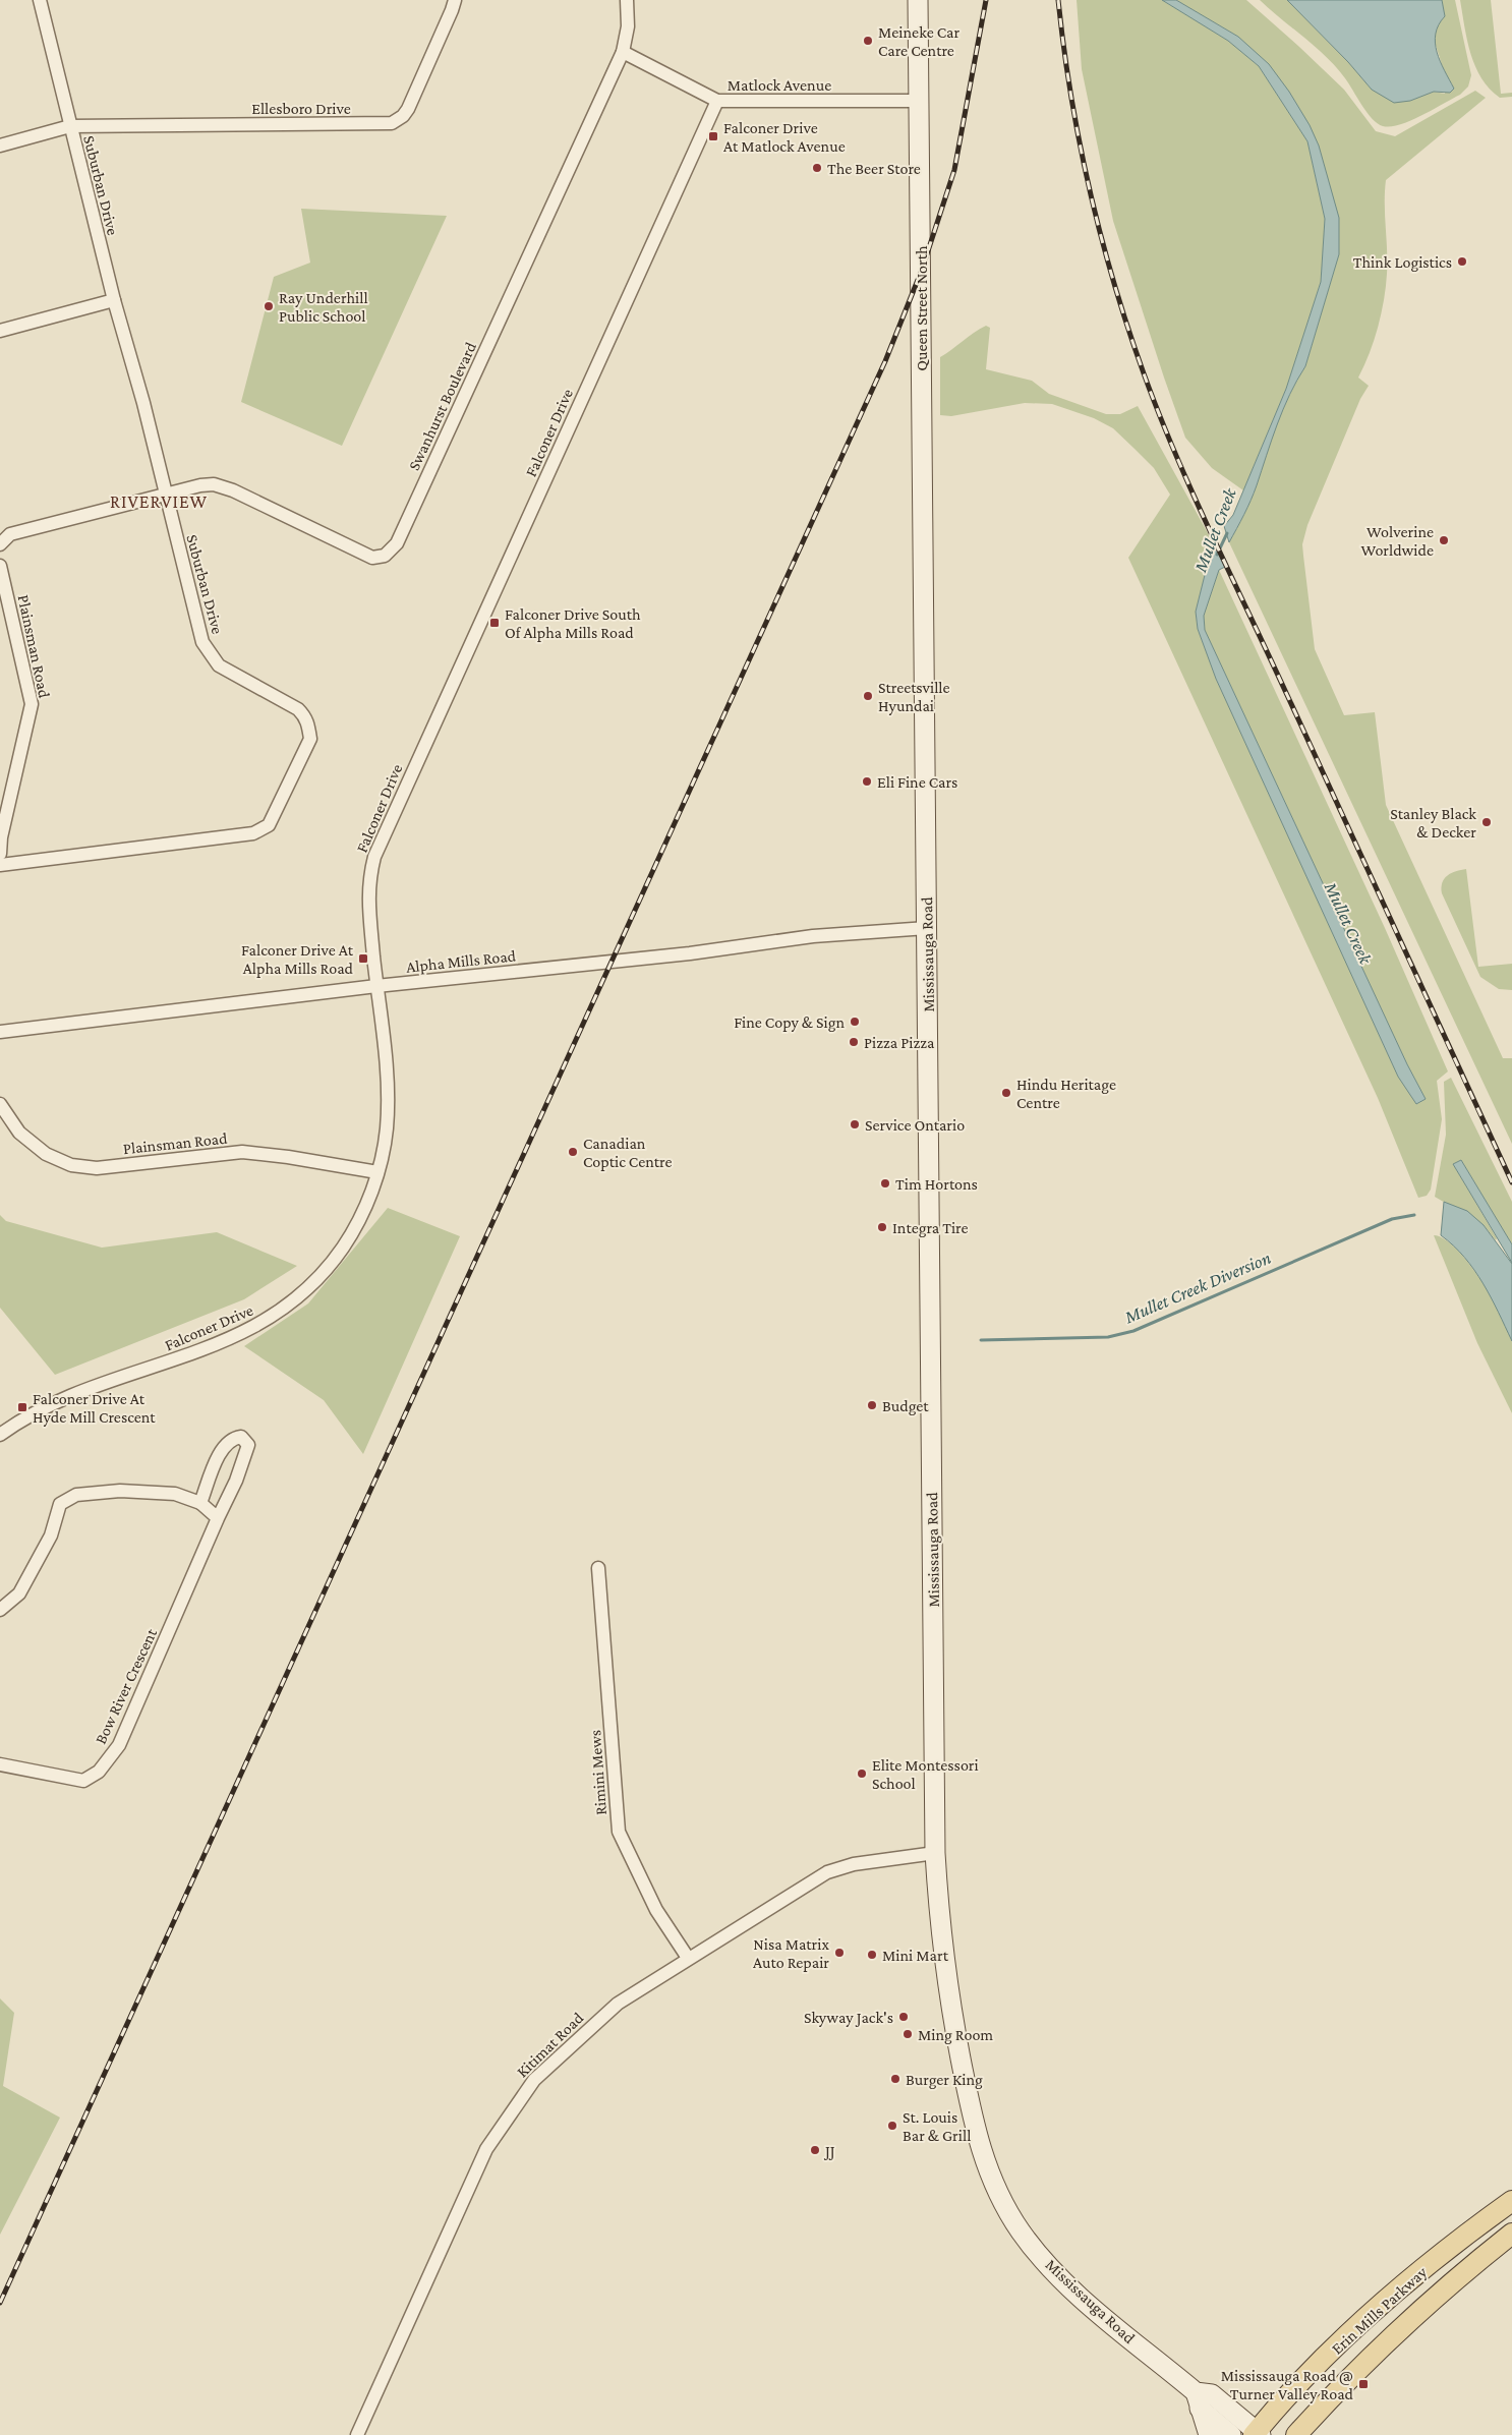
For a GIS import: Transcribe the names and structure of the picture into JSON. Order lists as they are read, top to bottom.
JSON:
{
  "streets": {
    "main road": ["Queen Street North", "Mississauga Road", "Erin Mills Parkway"],
    "street": [
      "Matlock Avenue",
      "Ellesboro Drive",
      "Suburban Drive",
      "Swanhurst Boulevard",
      "Falconer Drive",
      "Plainsman Road",
      "Alpha Mills Road",
      "Bow River Crescent",
      "Rimini Mews",
      "Kitimat Road"
    ]
  },
  "crossings": [
    ["Matlock Avenue", "Queen Street North"],
    ["Matlock Avenue", "Swanhurst Boulevard"],
    ["Matlock Avenue", "Falconer Drive"],
    ["Ellesboro Drive", "Suburban Drive"],
    ["Suburban Drive", "Swanhurst Boulevard"],
    ["Queen Street North", "Mississauga Road"],
    ["Falconer Drive", "Plainsman Road"],
    ["Falconer Drive", "Alpha Mills Road"],
    ["Mississauga Road", "Alpha Mills Road"],
    ["Mississauga Road", "Kitimat Road"],
    ["Mississauga Road", "Erin Mills Parkway"],
    ["Rimini Mews", "Kitimat Road"]
  ],
  "districts": ["RIVERVIEW"],
  "water": ["Mullet Creek", "Mullet Creek Diversion"],
  "places": {
    "other": [
      "Meineke Car Care Centre",
      "The Beer Store",
      "Think Logistics",
      "Ray Underhill Public School",
      "Wolverine Worldwide",
      "Streetsville Hyundai",
      "Eli Fine Cars",
      "Stanley Black & Decker",
      "Fine Copy & Sign",
      "Pizza Pizza",
      "Hindu Heritage Centre",
      "Service Ontario",
      "Canadian Coptic Centre",
      "Tim Hortons",
      "Integra Tire",
      "Budget",
      "Elite Montessori School",
      "Nisa Matrix Auto Repair",
      "Mini Mart",
      "Skyway Jack's",
      "Ming Room",
      "Burger King",
      "St. Louis Bar & Grill",
      "JJ"
    ],
    "transit": [
      "Falconer Drive At Matlock Avenue",
      "Falconer Drive South Of Alpha Mills Road",
      "Falconer Drive At Alpha Mills Road",
      "Falconer Drive At Hyde Mill Crescent",
      "Mississauga Road @ Turner Valley Road"
    ]
  }
}
